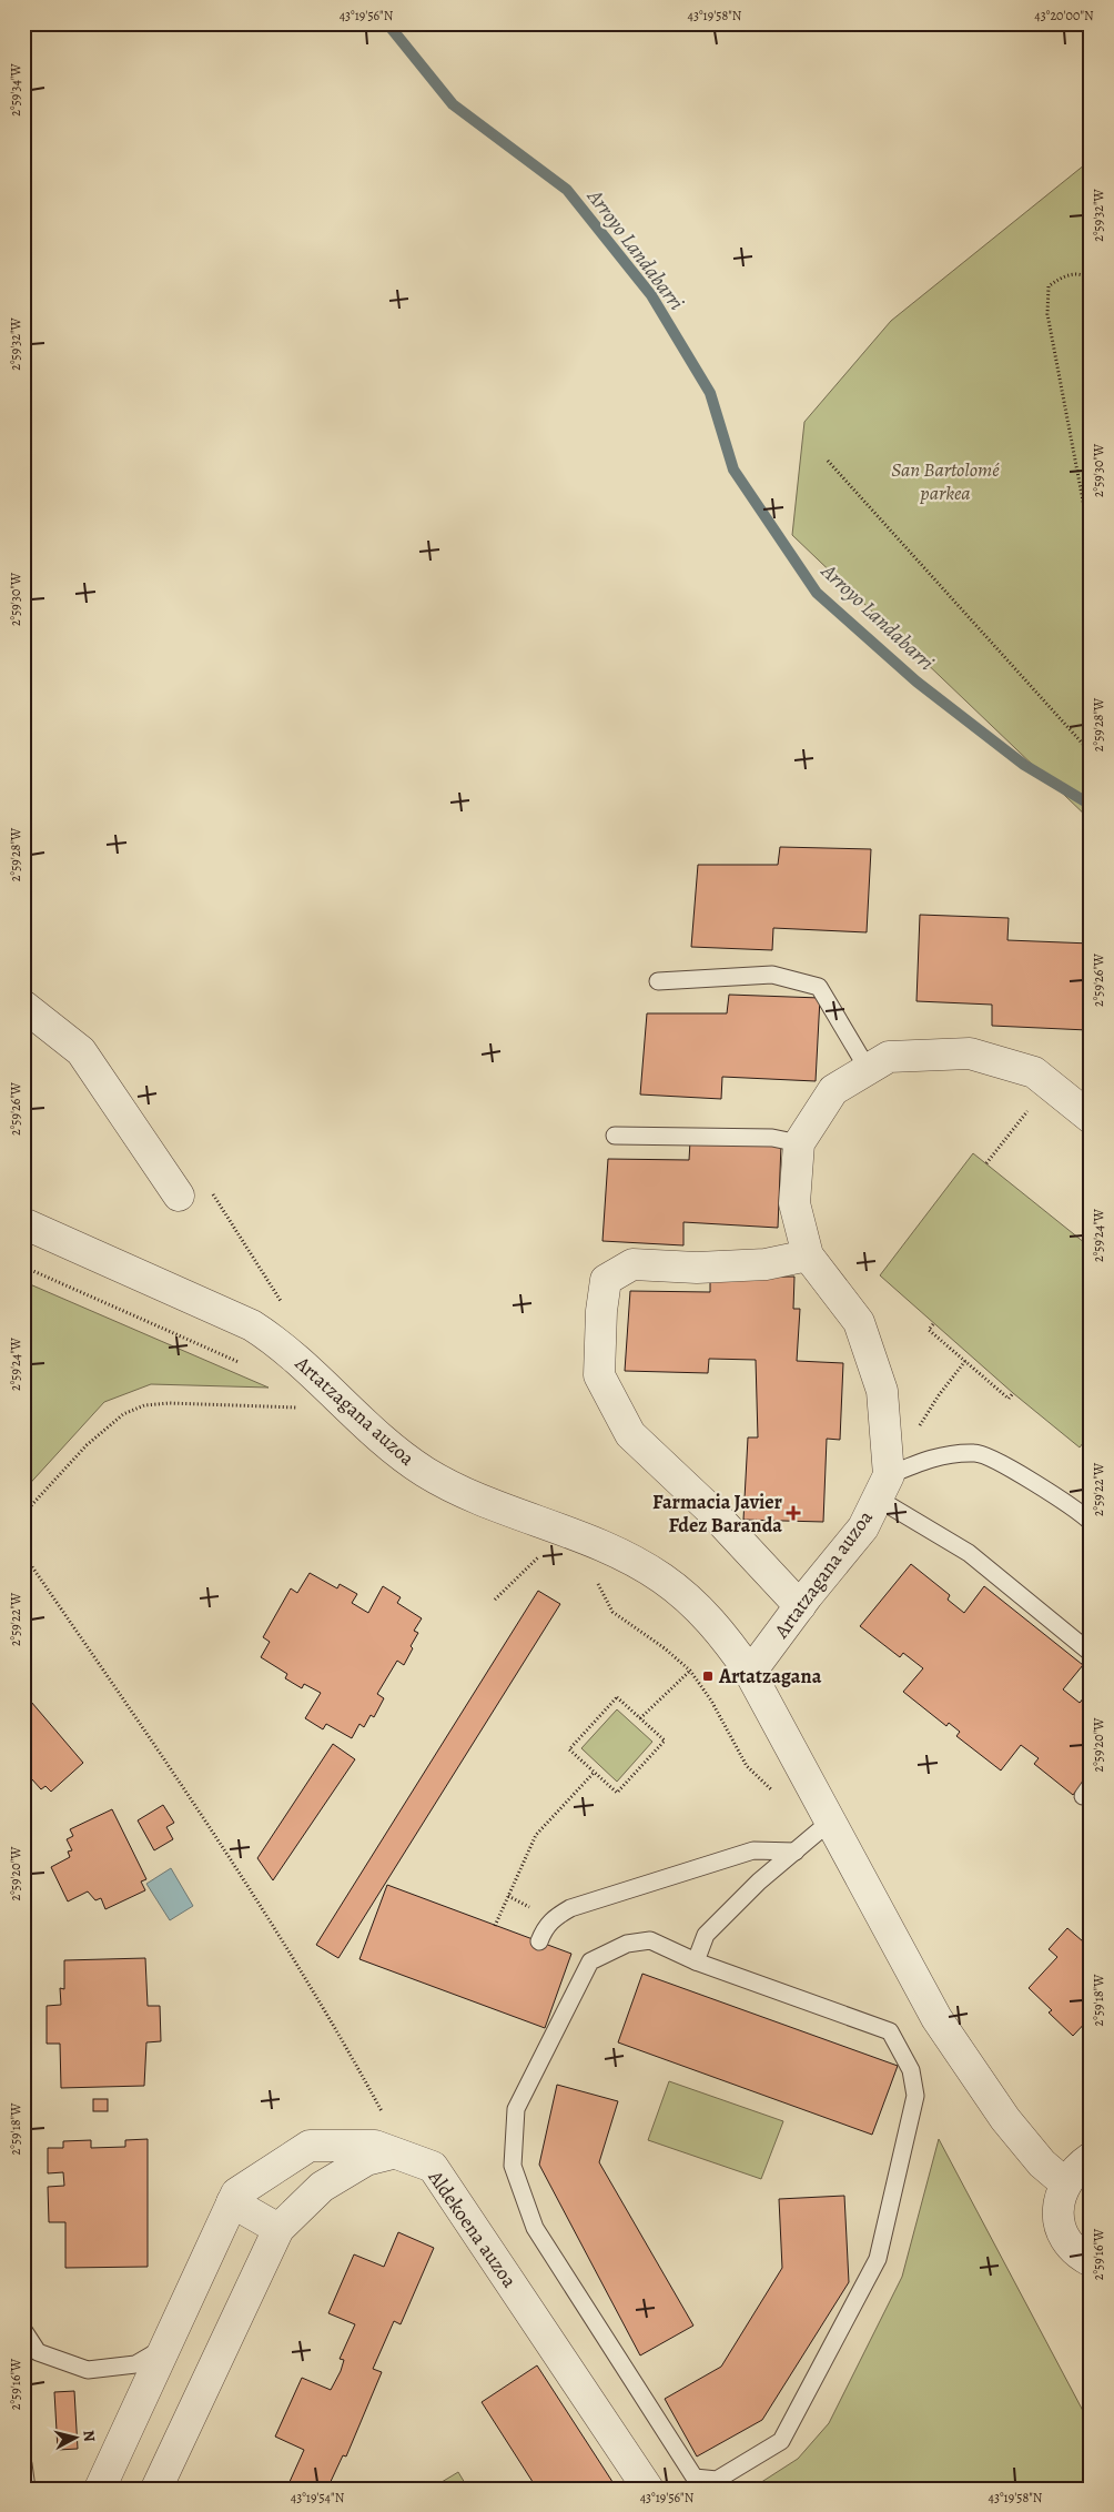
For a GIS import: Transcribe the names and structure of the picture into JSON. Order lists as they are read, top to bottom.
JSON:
{
  "streets": {
    "street": ["Artatzagana auzoa", "Aldekoena auzoa"]
  },
  "water": ["Arroyo Landabarri"],
  "parks": ["San Bartolomé parkea"],
  "places": {
    "health": ["Farmacia Javier Fdez Baranda"],
    "transit": ["Artatzagana"]
  },
  "north": "right",
  "coordinates": [
    "43°19'56\"N",
    "43°19'58\"N",
    "43°20'00\"N",
    "2°59'34\"W",
    "2°59'32\"W",
    "2°59'30\"W",
    "2°59'28\"W",
    "2°59'26\"W",
    "2°59'24\"W",
    "2°59'22\"W",
    "2°59'20\"W",
    "2°59'18\"W",
    "2°59'16\"W",
    "43°19'54\"N"
  ]
}
